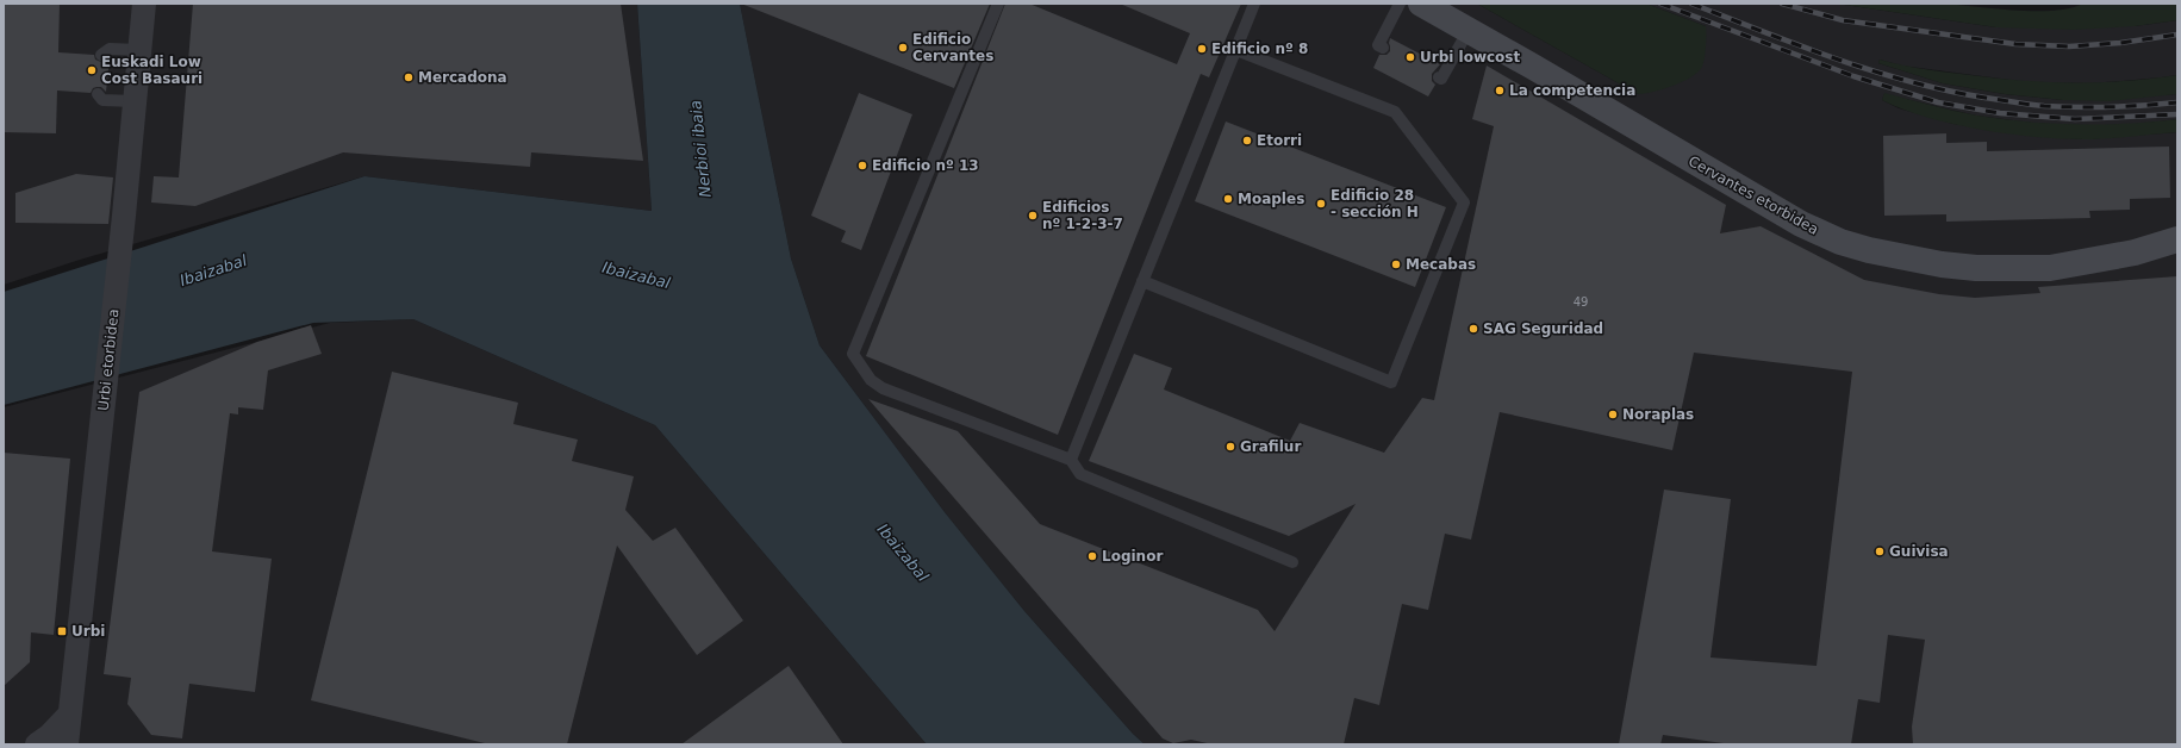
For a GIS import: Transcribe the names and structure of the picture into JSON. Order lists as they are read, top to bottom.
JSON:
{
  "streets": {
    "street": ["Cervantes etorbidea", "Urbi etorbidea"]
  },
  "water": ["Nerbioi ibaia", "Ibaizabal"],
  "places": {
    "other": [
      "Edificio Cervantes",
      "Edificio nº 8",
      "Urbi lowcost",
      "Euskadi Low Cost Basauri",
      "Mercadona",
      "La competencia",
      "Etorri",
      "Edificio nº 13",
      "Moaples",
      "Edificio 28 - sección H",
      "Edificios nº 1-2-3-7",
      "Mecabas",
      "SAG Seguridad",
      "Noraplas",
      "Grafilur",
      "Guivisa",
      "Loginor"
    ],
    "transit": ["Urbi"]
  },
  "house_numbers": ["49"]
}
